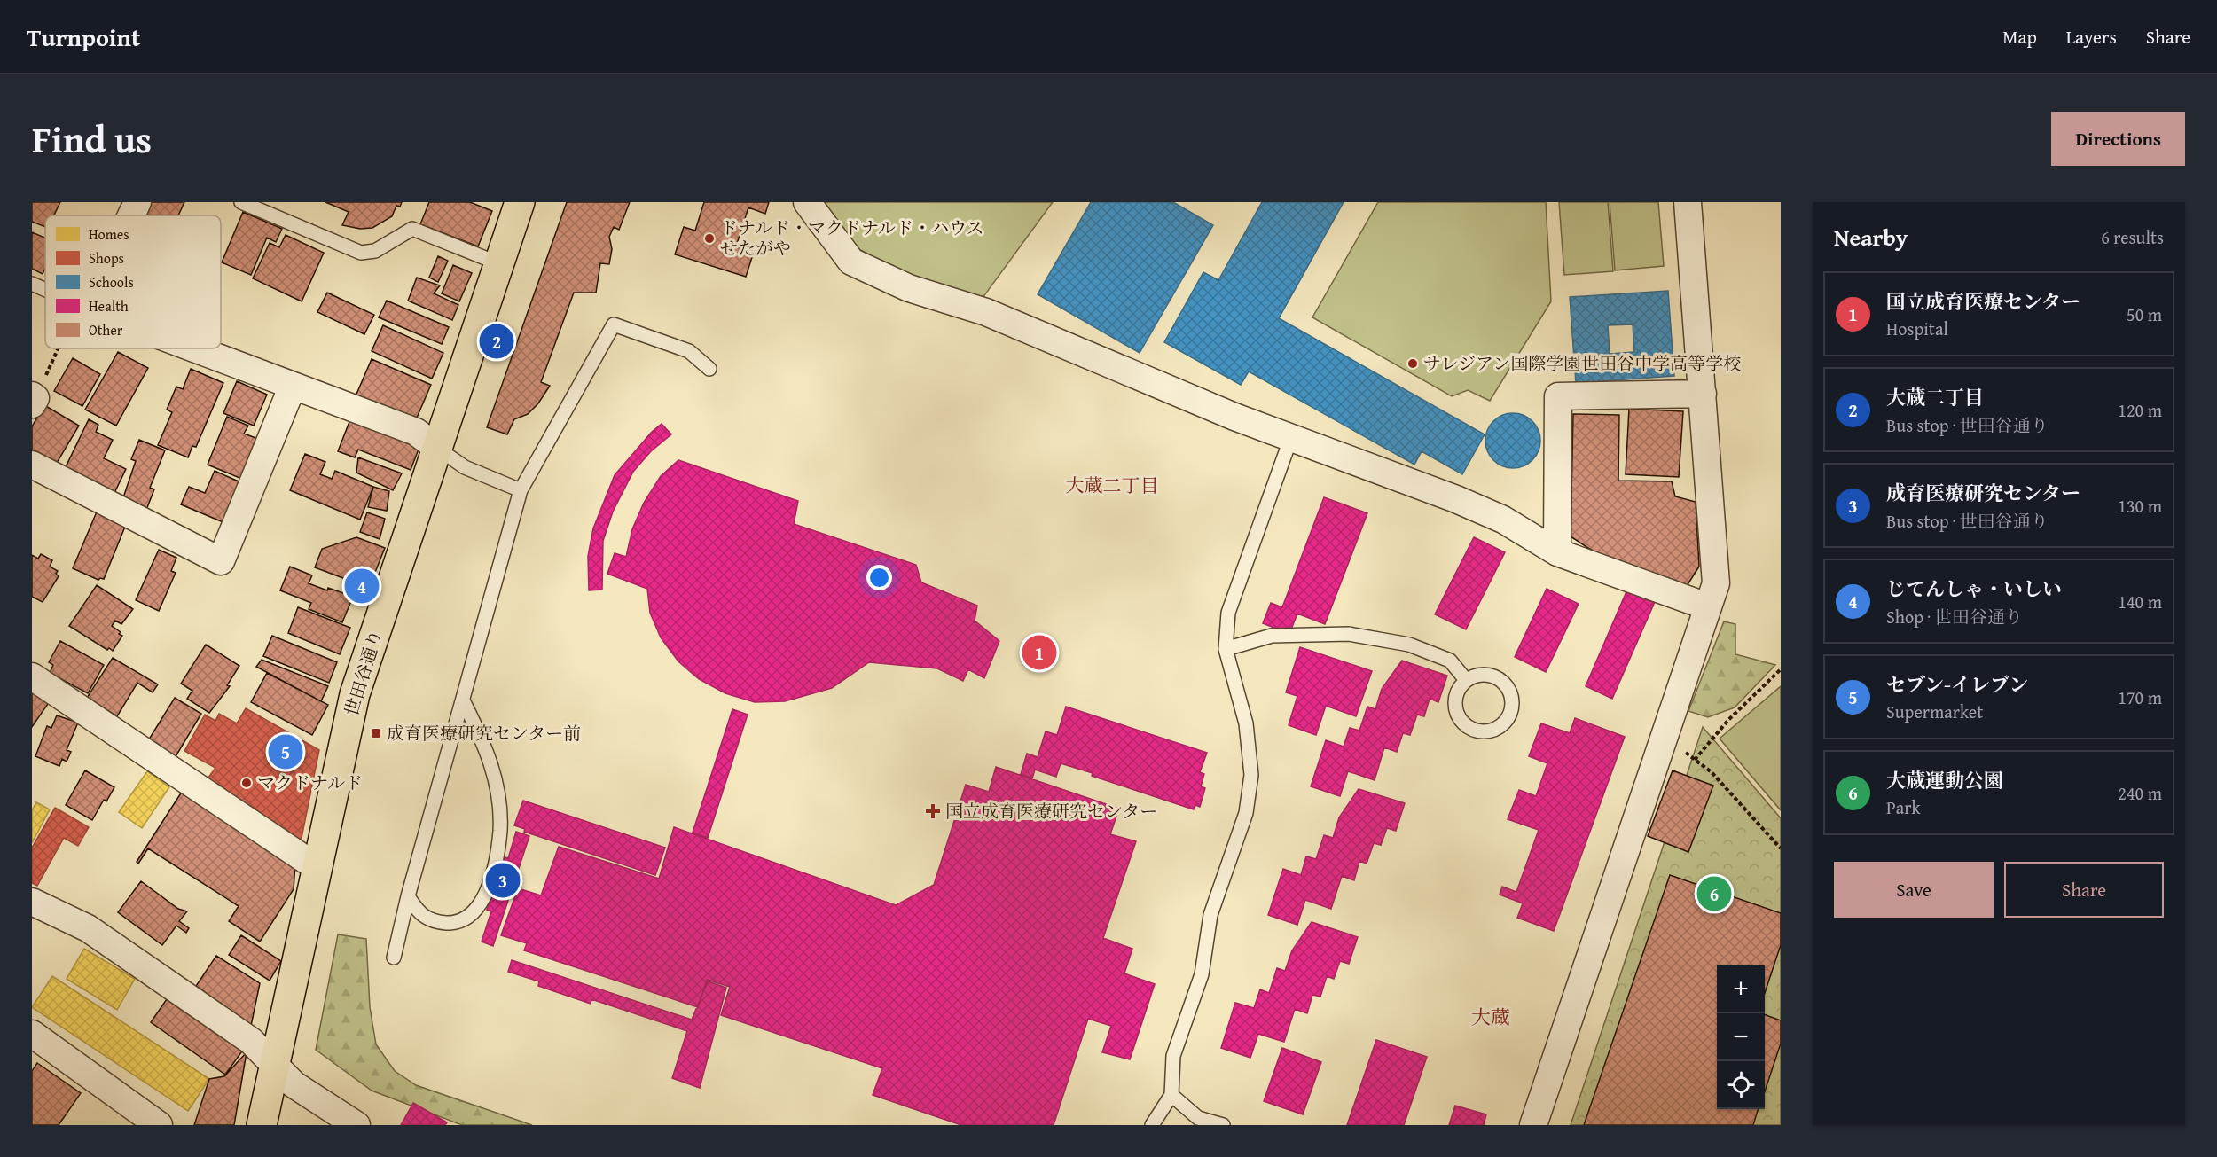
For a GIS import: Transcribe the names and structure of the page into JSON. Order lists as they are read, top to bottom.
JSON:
{
  "streets": {
    "main road": ["世田谷通り"]
  },
  "districts": ["大蔵二丁目", "大蔵"],
  "places": {
    "other": ["ドナルド・マクドナルド・ハウス せたがや", "サレジアン国際学園世田谷中学高等学校", "マクドナルド"],
    "transit": ["成育医療研究センター前"],
    "health": ["国立成育医療研究センター"]
  },
  "legend": [
    "Homes",
    "Shops",
    "Schools",
    "Health",
    "Other"
  ],
  "page": {
    "header": "Turnpoint",
    "nav": ["Map", "Layers", "Share"],
    "title": "Find us",
    "buttons": [
      "Directions",
      ["Save", "Share"]
    ],
    "heading": ["Nearby", "6 results"],
    "list": [
      {
        "mark": "1",
        "name": "国立成育医療センター",
        "note": "Hospital",
        "value": "50 m"
      },
      {
        "mark": "2",
        "name": "大蔵二丁目",
        "note": "Bus stop · 世田谷通り",
        "value": "120 m"
      },
      {
        "mark": "3",
        "name": "成育医療研究センター",
        "note": "Bus stop · 世田谷通り",
        "value": "130 m"
      },
      {
        "mark": "4",
        "name": "じてんしゃ・いしい",
        "note": "Shop · 世田谷通り",
        "value": "140 m"
      },
      {
        "mark": "5",
        "name": "セブン-イレブン",
        "note": "Supermarket",
        "value": "170 m"
      },
      {
        "mark": "6",
        "name": "大蔵運動公園",
        "note": "Park",
        "value": "240 m"
      }
    ],
    "pins": [
      "2",
      "4",
      "1",
      "5",
      "3",
      "6"
    ],
    "map_buttons": ["+", "−"]
  }
}
